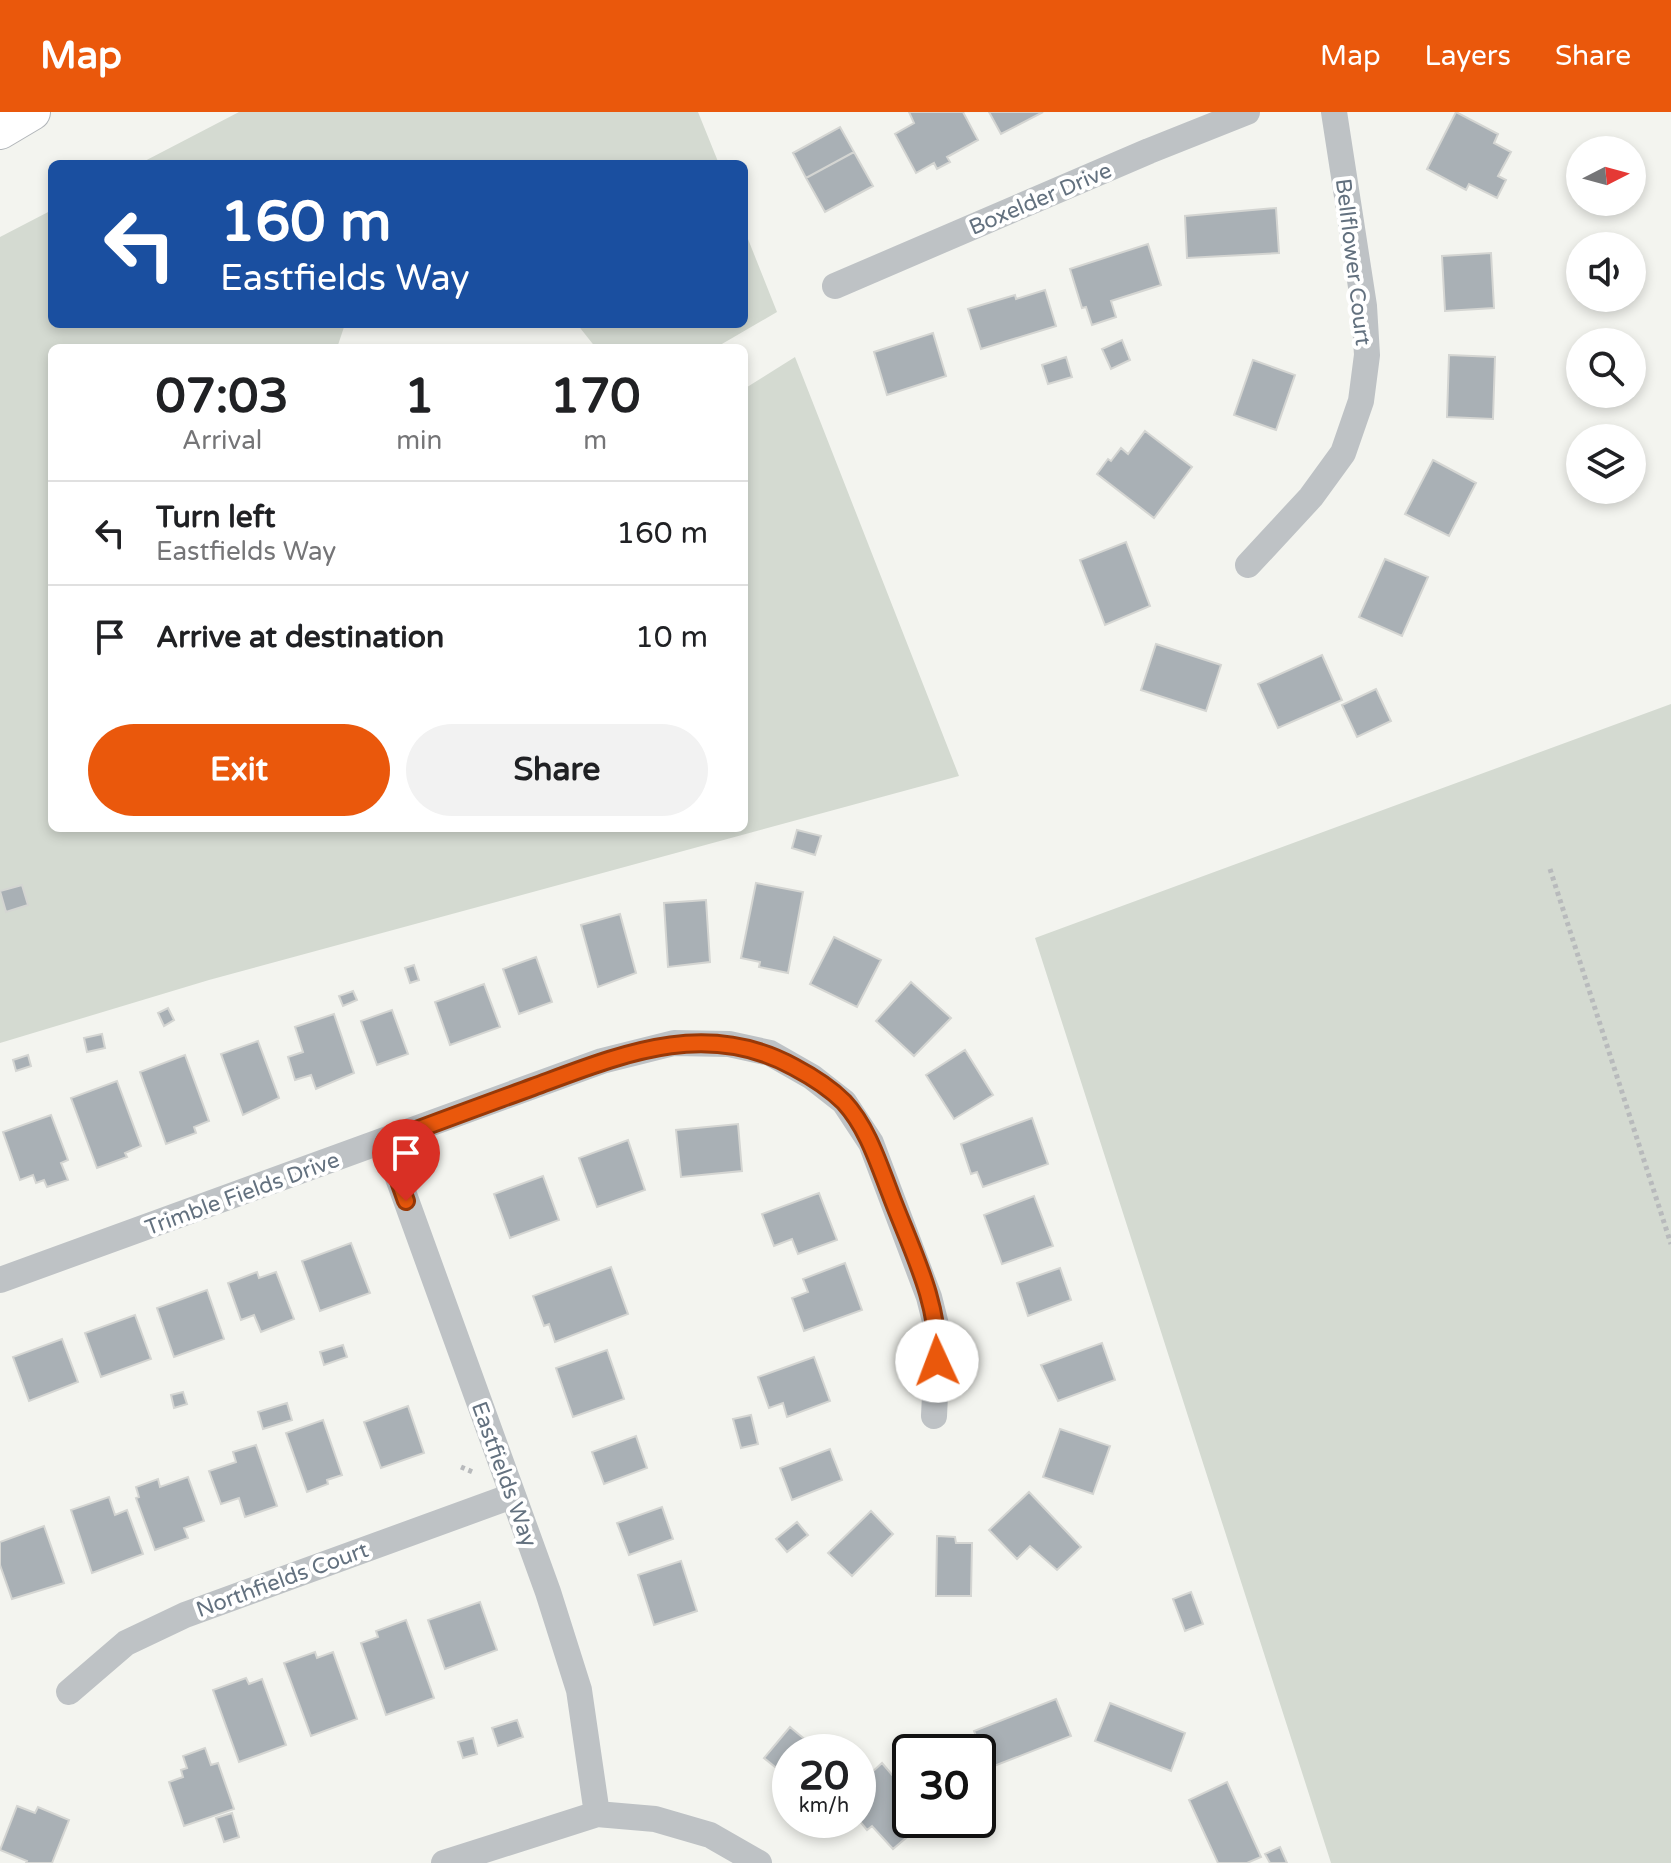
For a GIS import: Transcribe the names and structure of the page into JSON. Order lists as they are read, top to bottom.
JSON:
{
  "streets": {
    "street": [
      "Boxelder Drive",
      "Bellflower Court",
      "Trimble Fields Drive",
      "Eastfields Way",
      "Northfields Court"
    ]
  },
  "crossings": [
    ["Trimble Fields Drive", "Eastfields Way"],
    ["Eastfields Way", "Northfields Court"]
  ],
  "north": "right",
  "page": {
    "header": "Map",
    "nav": ["Map", "Layers", "Share"],
    "turn": ["160 m", "Eastfields Way"],
    "eta": [
      "07:03",
      "Arrival",
      "1",
      "min",
      "170",
      "m"
    ],
    "list": [
      {
        "name": "Turn left",
        "note": "Eastfields Way",
        "value": "160 m"
      },
      {
        "name": "Arrive at destination",
        "value": "10 m"
      }
    ],
    "buttons": ["Exit", "Share"],
    "speed": "20 km/h",
    "limit": "30"
  }
}
